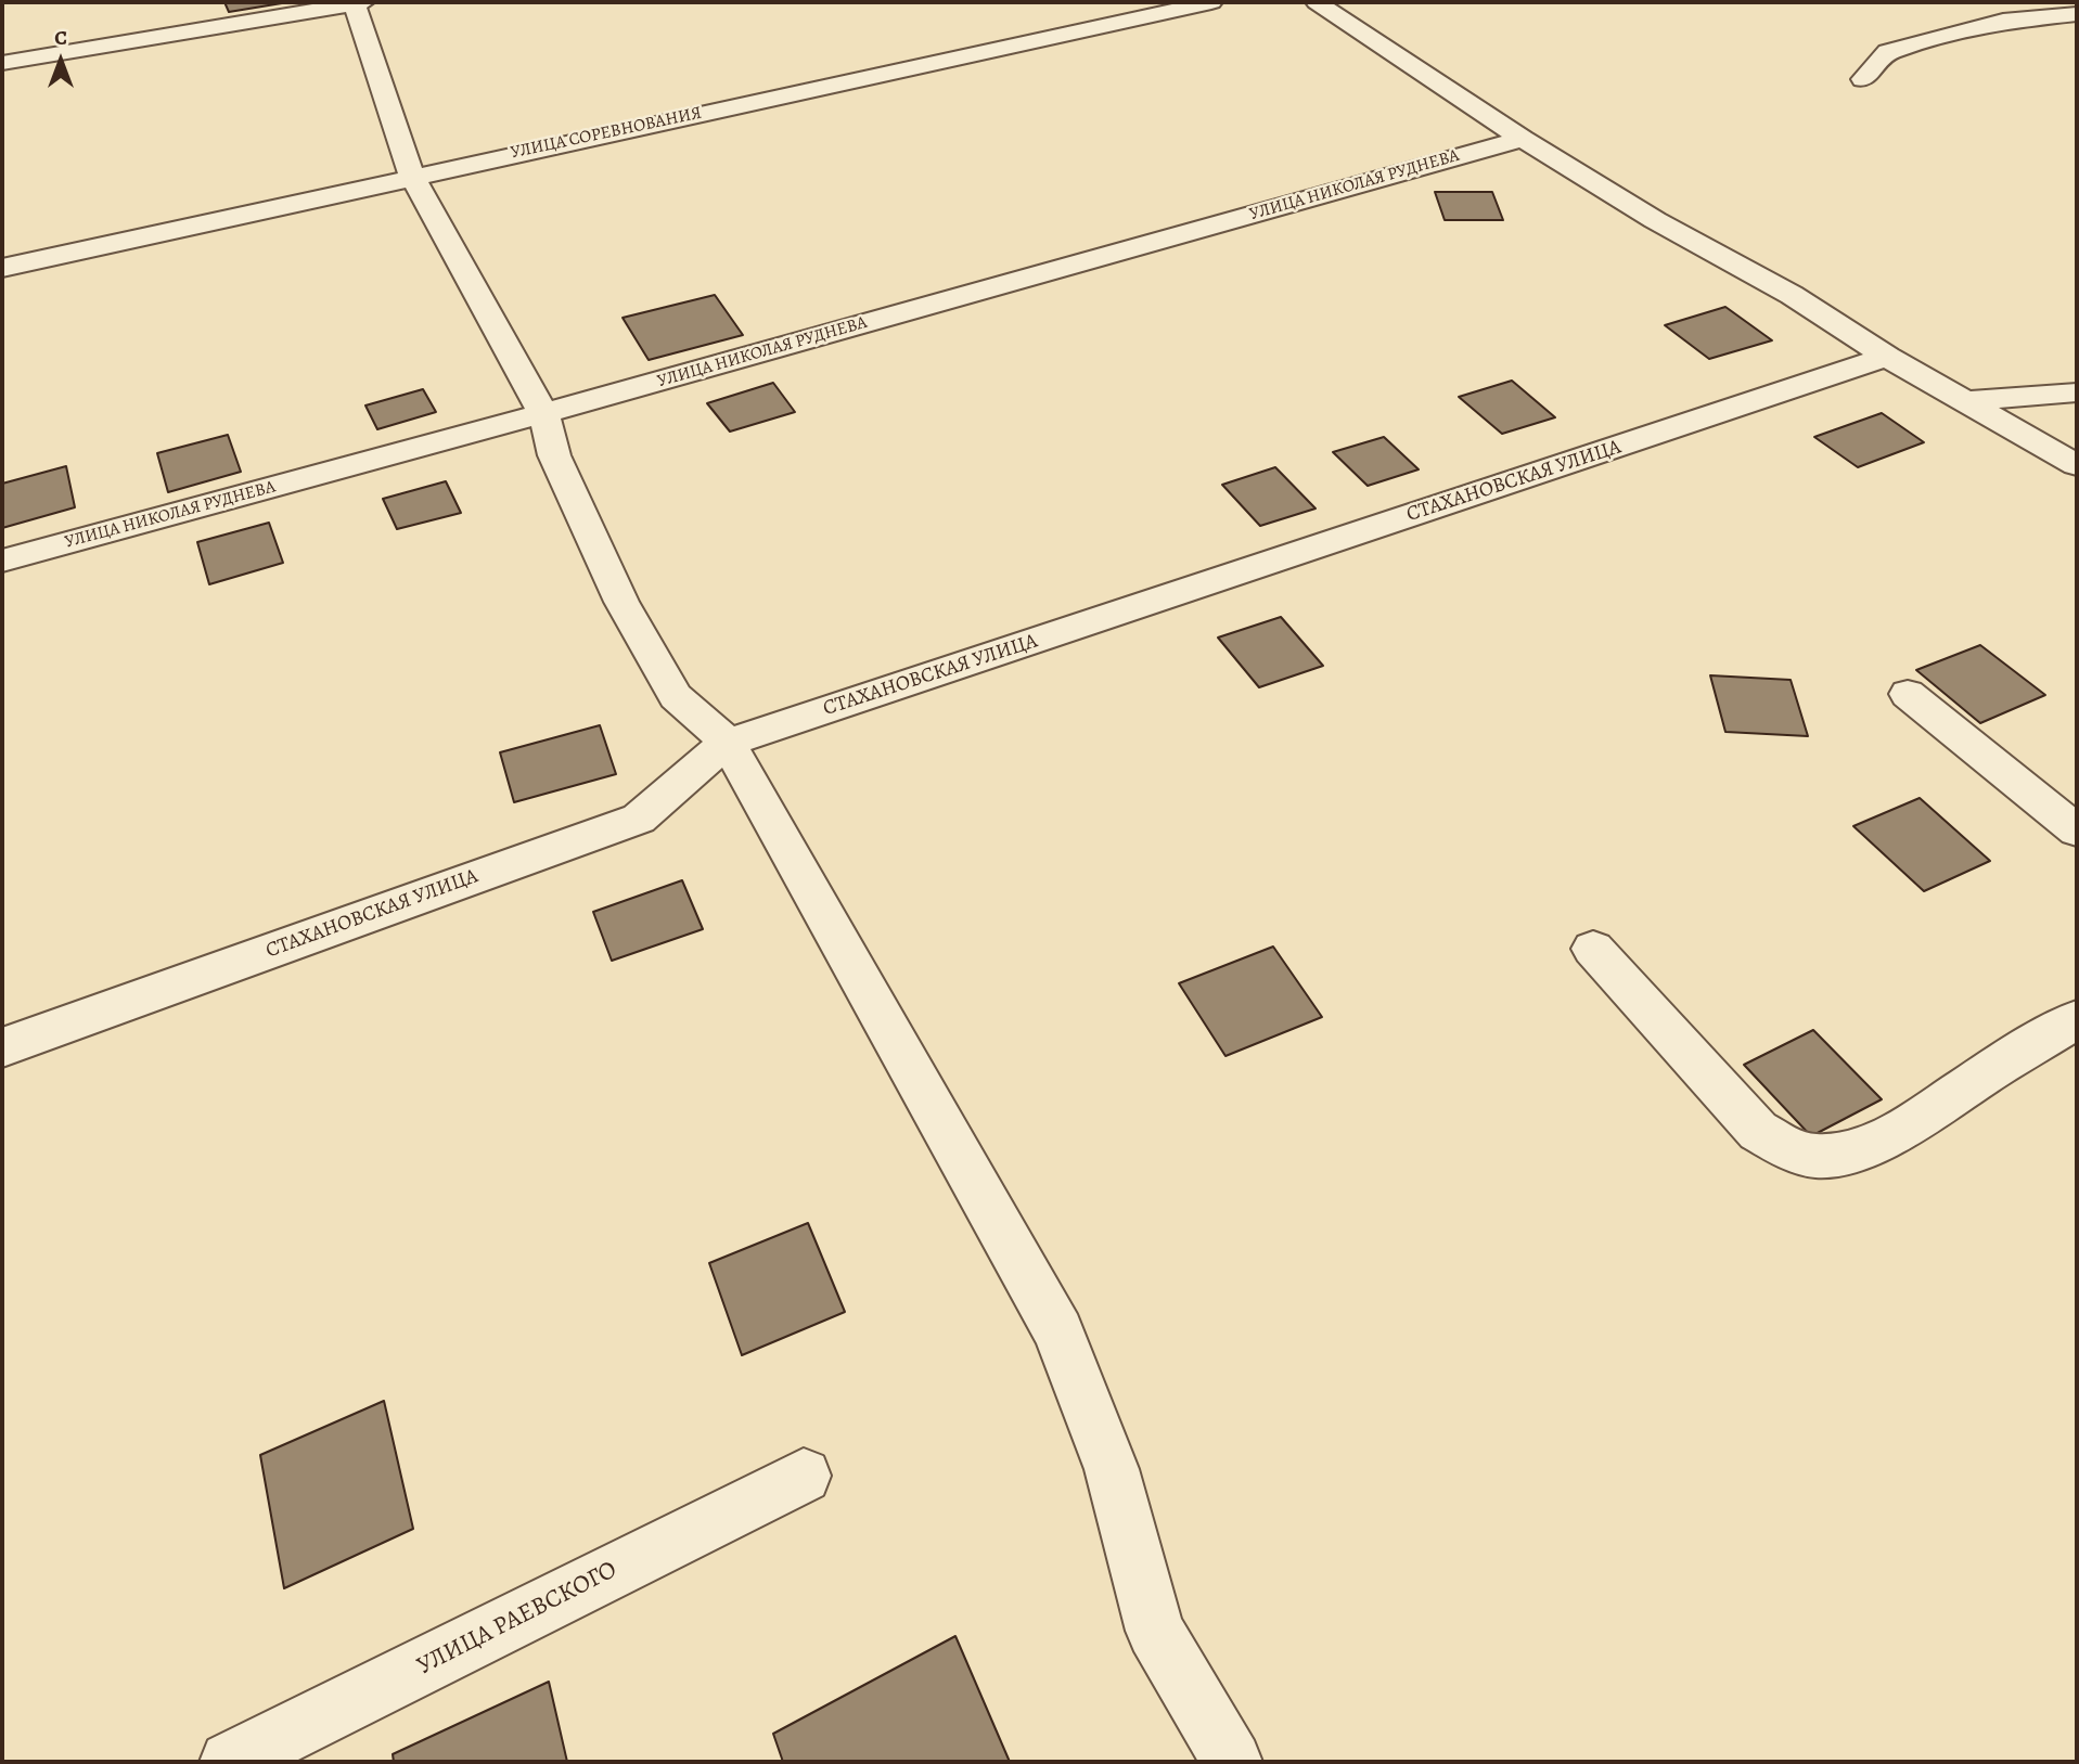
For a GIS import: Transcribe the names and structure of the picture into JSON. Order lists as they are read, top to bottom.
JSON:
{
  "streets": {
    "street": [
      "УЛИЦА СОРЕВНОВАНИЯ",
      "УЛИЦА НИКОЛАЯ РУДНЕВА",
      "СТАХАНОВСКАЯ УЛИЦА",
      "УЛИЦА РАЕВСКОГО"
    ]
  },
  "north": "top"
}
